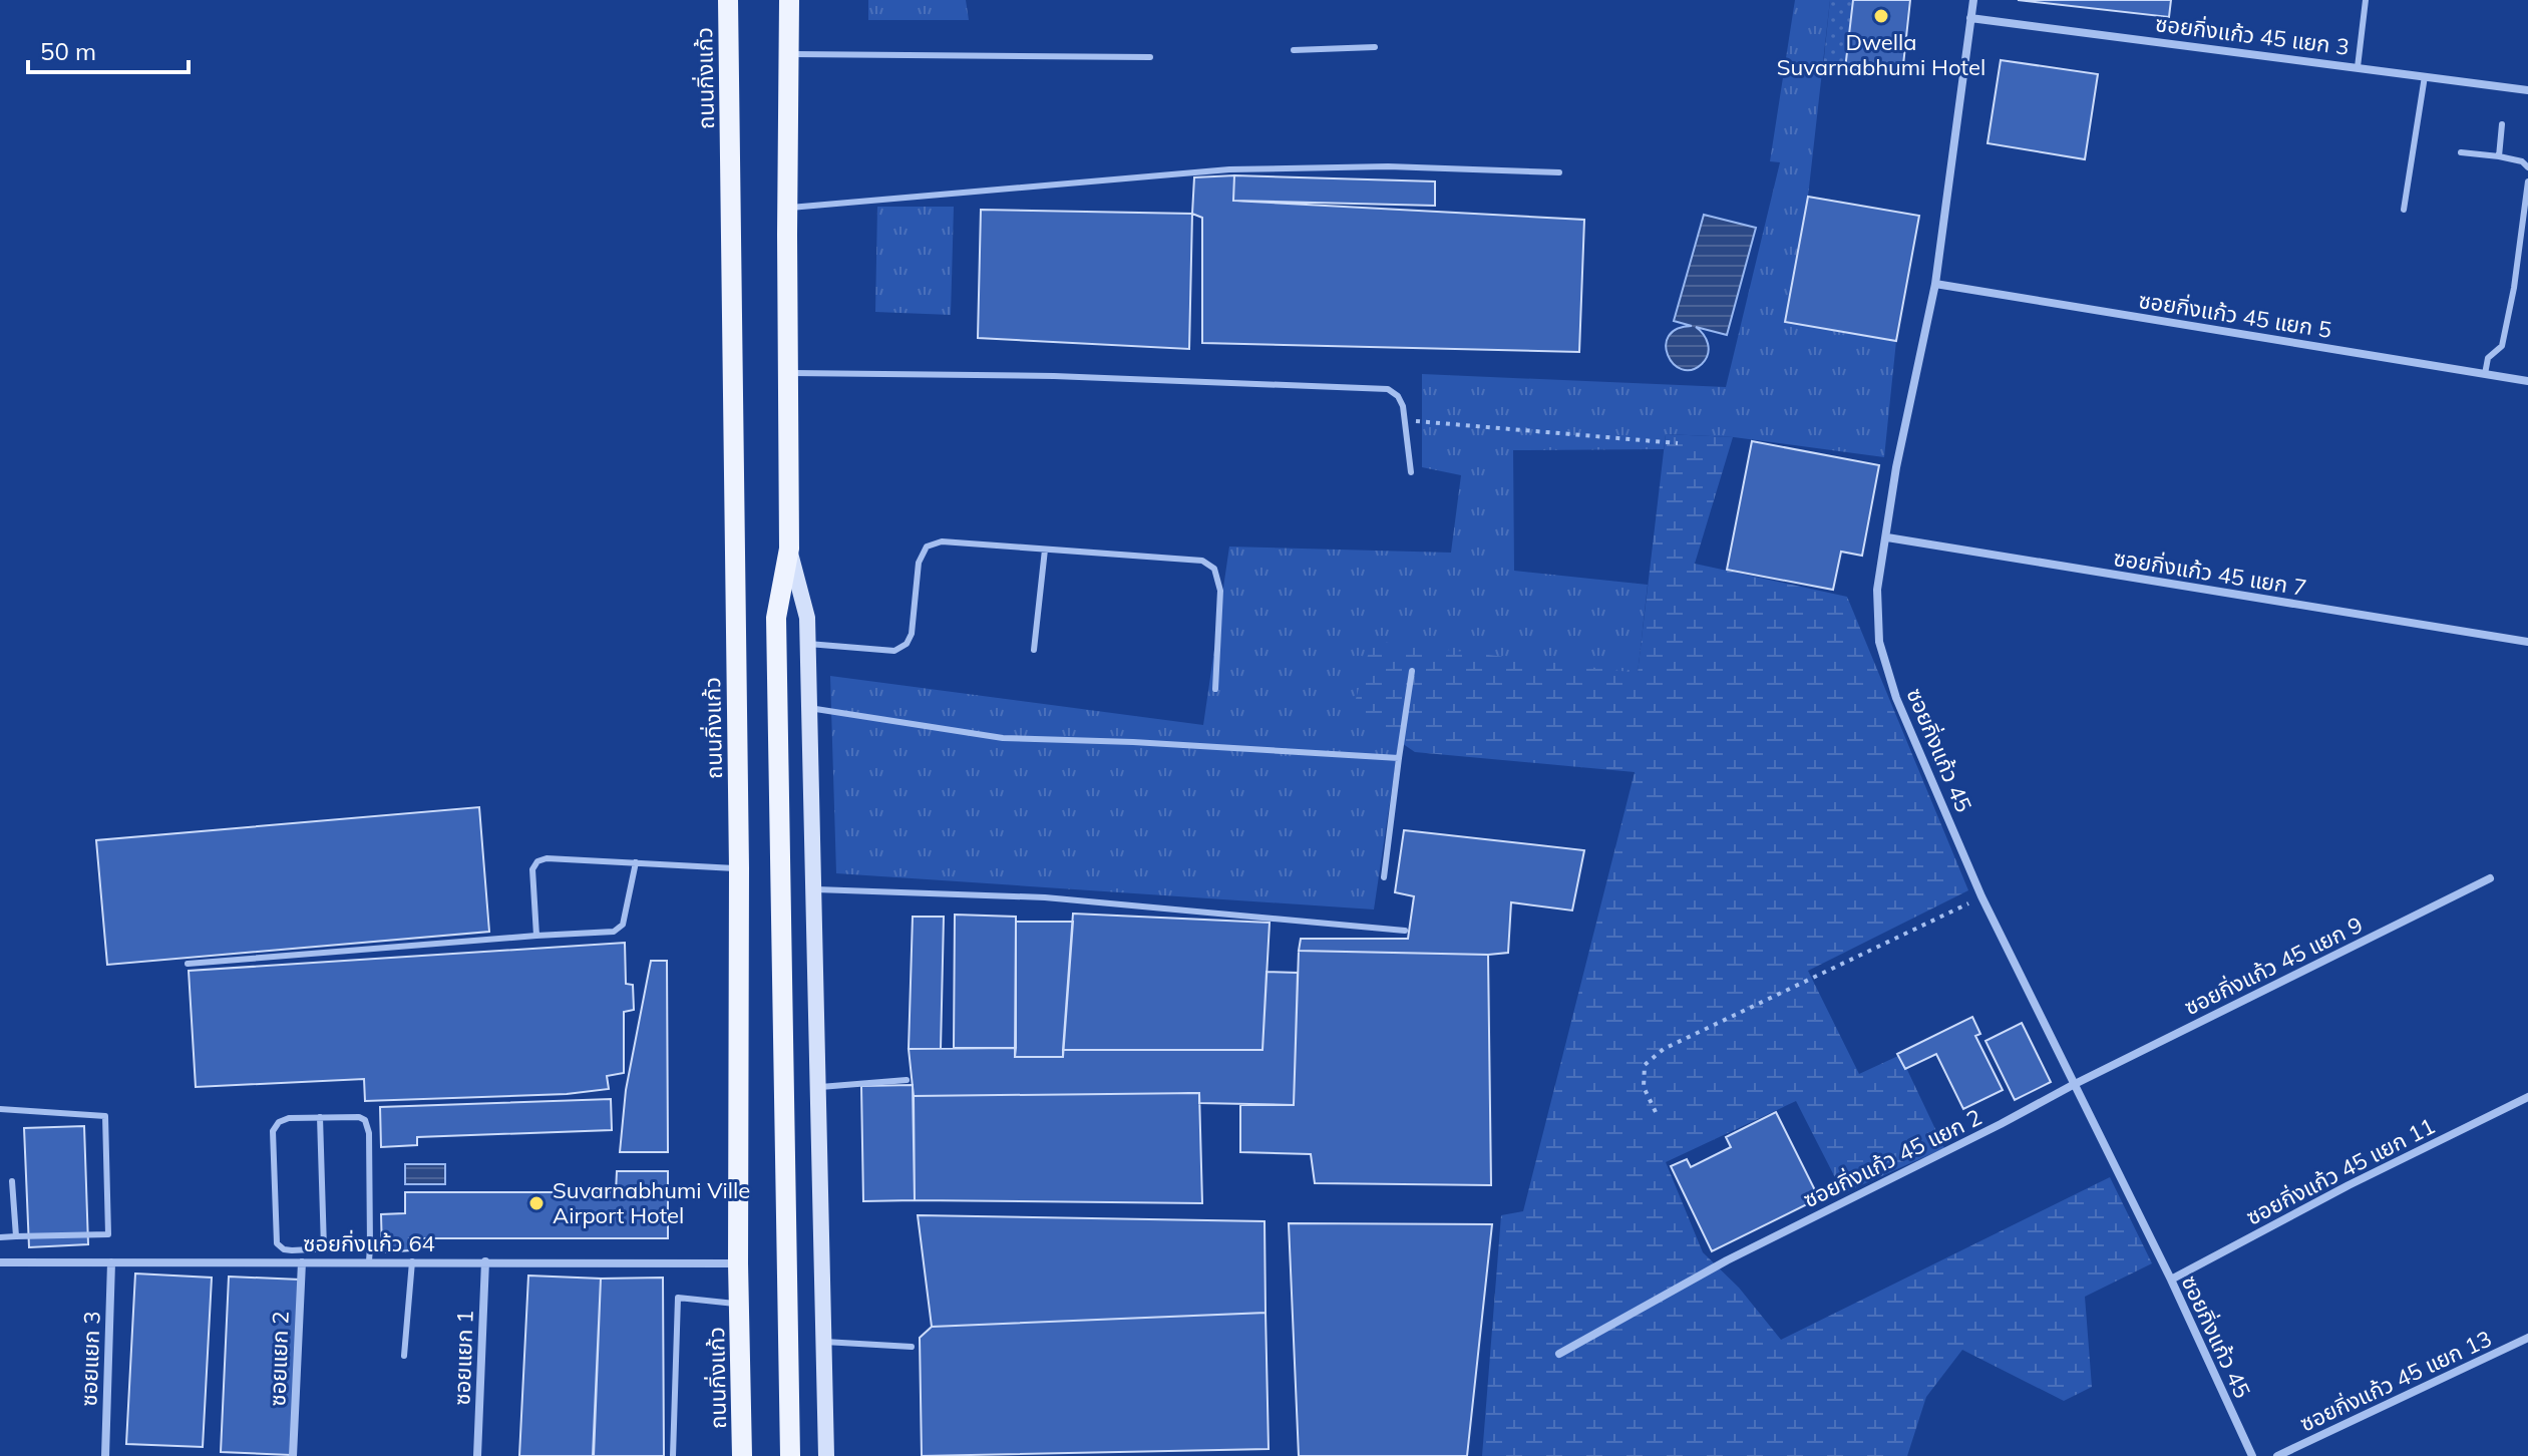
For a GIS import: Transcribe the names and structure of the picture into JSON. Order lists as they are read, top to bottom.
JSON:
{
  "streets": {
    "main road": ["ถนนกิ่งแก้ว"],
    "street": [
      "ซอยกิ่งแก้ว 45 แยก 3",
      "ซอยกิ่งแก้ว 45 แยก 5",
      "ซอยกิ่งแก้ว 45 แยก 7",
      "ซอยกิ่งแก้ว 45",
      "ซอยกิ่งแก้ว 45 แยก 9",
      "ซอยกิ่งแก้ว 45 แยก 2",
      "ซอยกิ่งแก้ว 45 แยก 11",
      "ซอยกิ่งแก้ว 64",
      "ซอยแยก 1",
      "ซอยแยก 3",
      "ซอยแยก 2",
      "ซอยกิ่งแก้ว 45 แยก 13"
    ]
  },
  "crossings": [
    ["ซอยกิ่งแก้ว 45 แยก 3", "ซอยกิ่งแก้ว 45"],
    ["ถนนกิ่งแก้ว", "ซอยกิ่งแก้ว 64"],
    ["ซอยกิ่งแก้ว 45 แยก 5", "ซอยกิ่งแก้ว 45"],
    ["ซอยกิ่งแก้ว 45 แยก 7", "ซอยกิ่งแก้ว 45"],
    ["ซอยกิ่งแก้ว 45", "ซอยกิ่งแก้ว 45 แยก 9"],
    ["ซอยกิ่งแก้ว 45", "ซอยกิ่งแก้ว 45 แยก 2"],
    ["ซอยกิ่งแก้ว 45", "ซอยกิ่งแก้ว 45 แยก 11"],
    ["ซอยกิ่งแก้ว 45 แยก 9", "ซอยกิ่งแก้ว 45 แยก 2"],
    ["ซอยกิ่งแก้ว 64", "ซอยแยก 1"],
    ["ซอยกิ่งแก้ว 64", "ซอยแยก 3"],
    ["ซอยกิ่งแก้ว 64", "ซอยแยก 2"]
  ],
  "places": ["Dwella Suvarnabhumi Hotel", "Suvarnabhumi Ville Airport Hotel"],
  "scale_bar": "50 m"
}
